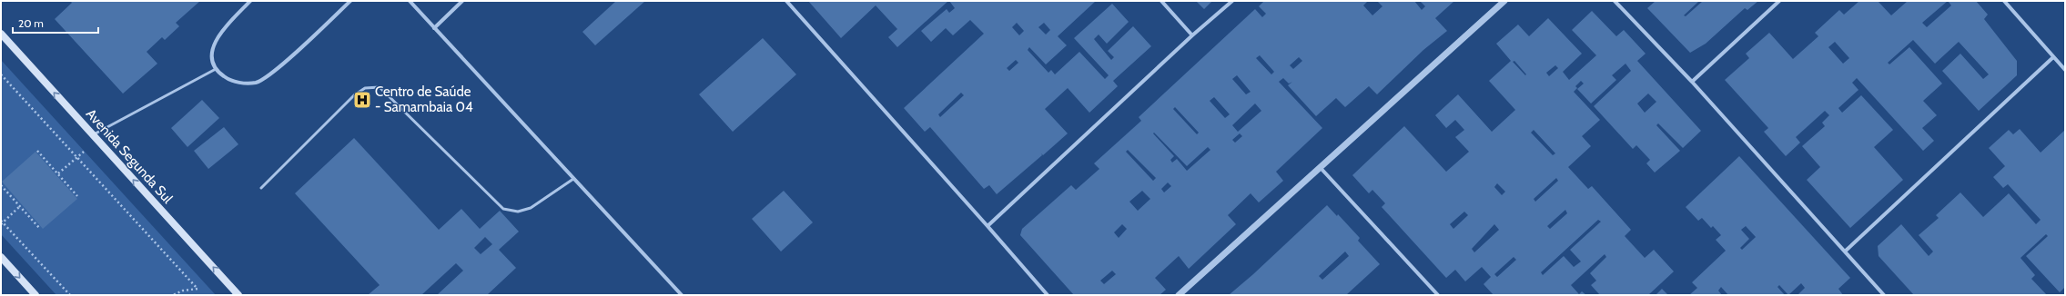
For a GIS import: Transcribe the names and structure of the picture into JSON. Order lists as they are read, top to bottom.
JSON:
{
  "streets": {
    "main road": ["Avenida Segunda Sul"]
  },
  "one_way": ["Avenida Segunda Sul"],
  "places": {
    "hospital": ["Centro de Saúde - Samambaia 04"]
  },
  "scale_bar": "20 m"
}
